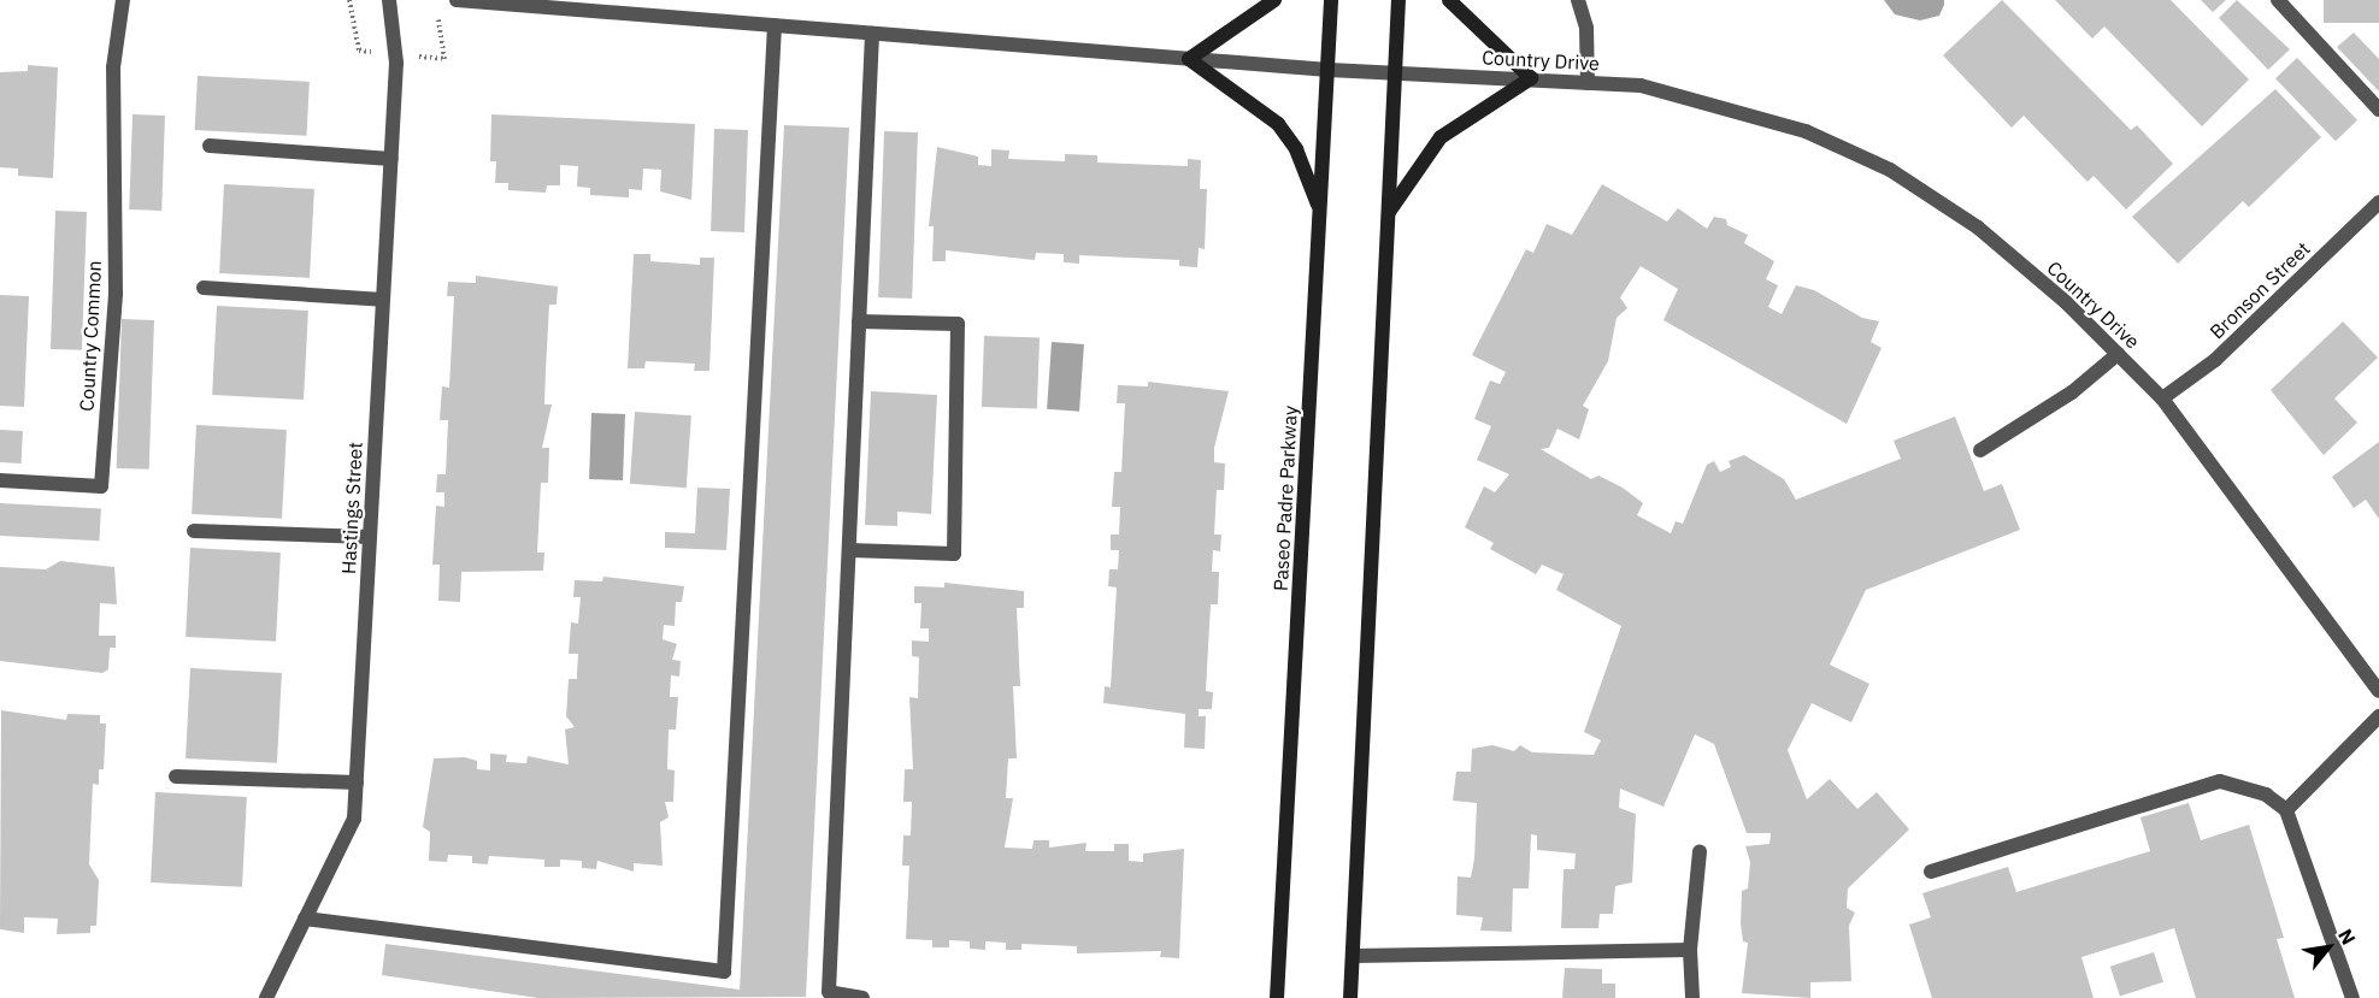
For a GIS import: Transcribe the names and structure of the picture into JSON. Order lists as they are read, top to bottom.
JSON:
{
  "streets": {
    "main road": ["Paseo Padre Parkway"],
    "street": [
      "Country Drive",
      "Bronson Street",
      "Country Common",
      "Hastings Street"
    ]
  },
  "crossings": [
    ["Country Drive", "Bronson Street"],
    ["Country Drive", "Paseo Padre Parkway"]
  ],
  "north": "top right"
}
